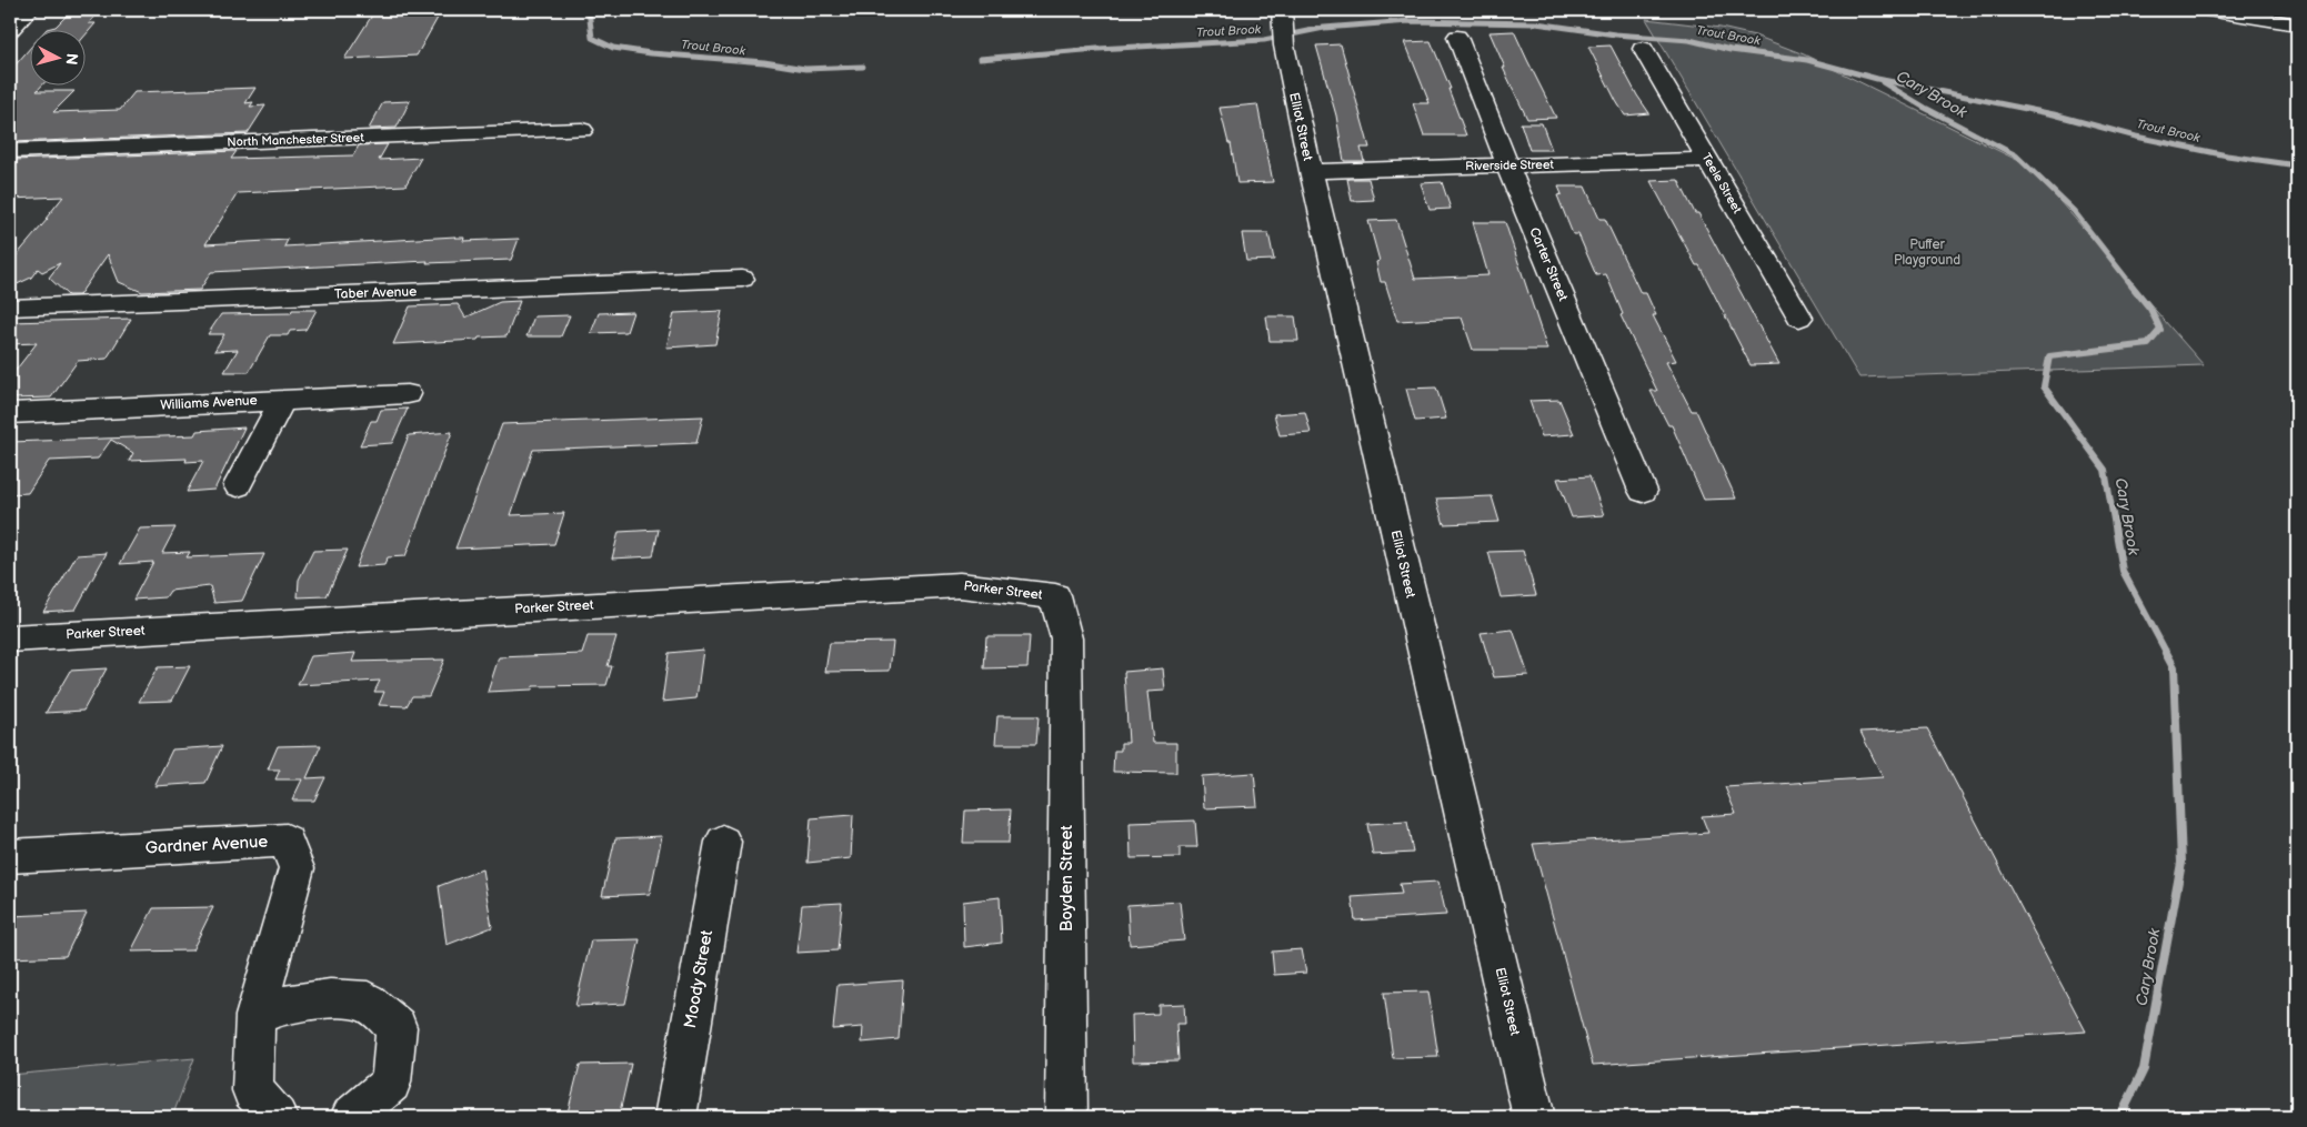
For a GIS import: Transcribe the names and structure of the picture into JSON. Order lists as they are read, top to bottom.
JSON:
{
  "streets": {
    "street": [
      "Elliot Street",
      "North Manchester Street",
      "Riverside Street",
      "Teele Street",
      "Carter Street",
      "Taber Avenue",
      "Williams Avenue",
      "Parker Street",
      "Gardner Avenue",
      "Boyden Street",
      "Moody Street"
    ]
  },
  "crossings": [
    ["Elliot Street", "Riverside Street"],
    ["Riverside Street", "Teele Street"],
    ["Riverside Street", "Carter Street"],
    ["Parker Street", "Boyden Street"]
  ],
  "water": ["Trout Brook", "Cary Brook"],
  "parks": ["Puffer Playground"],
  "north": "right"
}
